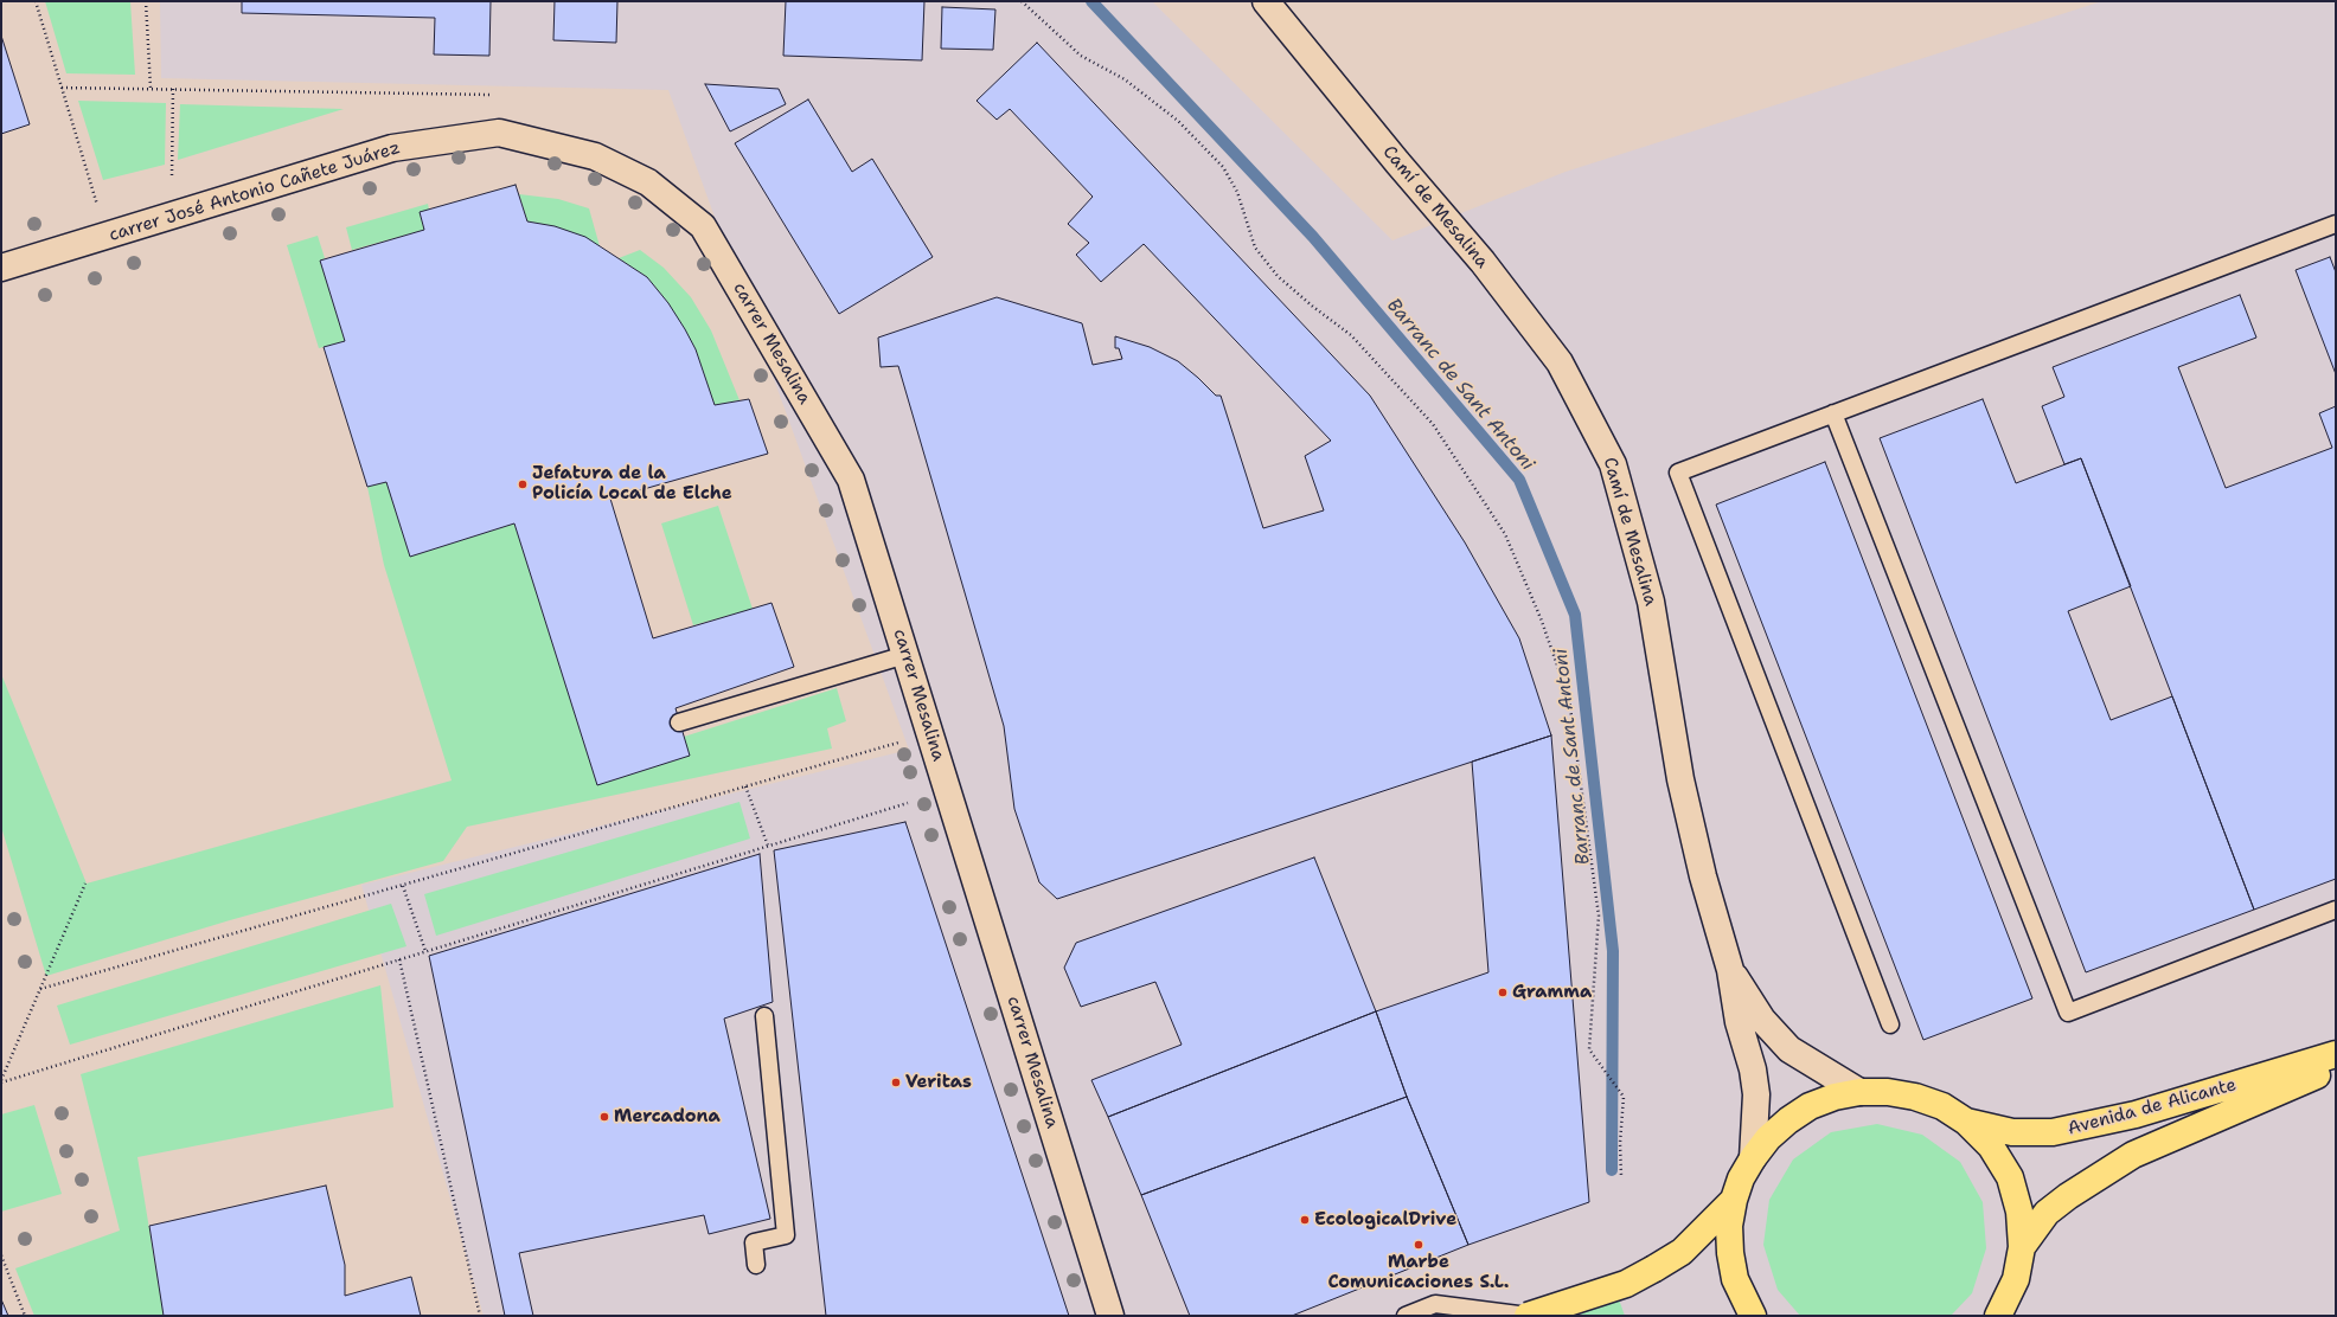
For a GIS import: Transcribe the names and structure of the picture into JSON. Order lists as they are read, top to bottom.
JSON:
{
  "streets": {
    "highway": ["Avenida de Alicante"],
    "street": ["carrer José Antonio Cañete Juárez", "Camí de Mesalina", "carrer Mesalina"]
  },
  "crossings": [
    ["carrer José Antonio Cañete Juárez", "carrer Mesalina"]
  ],
  "water": ["Barranc de Sant Antoni"],
  "places": [
    "Jefatura de la Policía Local de Elche",
    "Gramma",
    "Veritas",
    "Mercadona",
    "EcologicalDrive",
    "Marbe Comunicaciones S.L."
  ]
}
